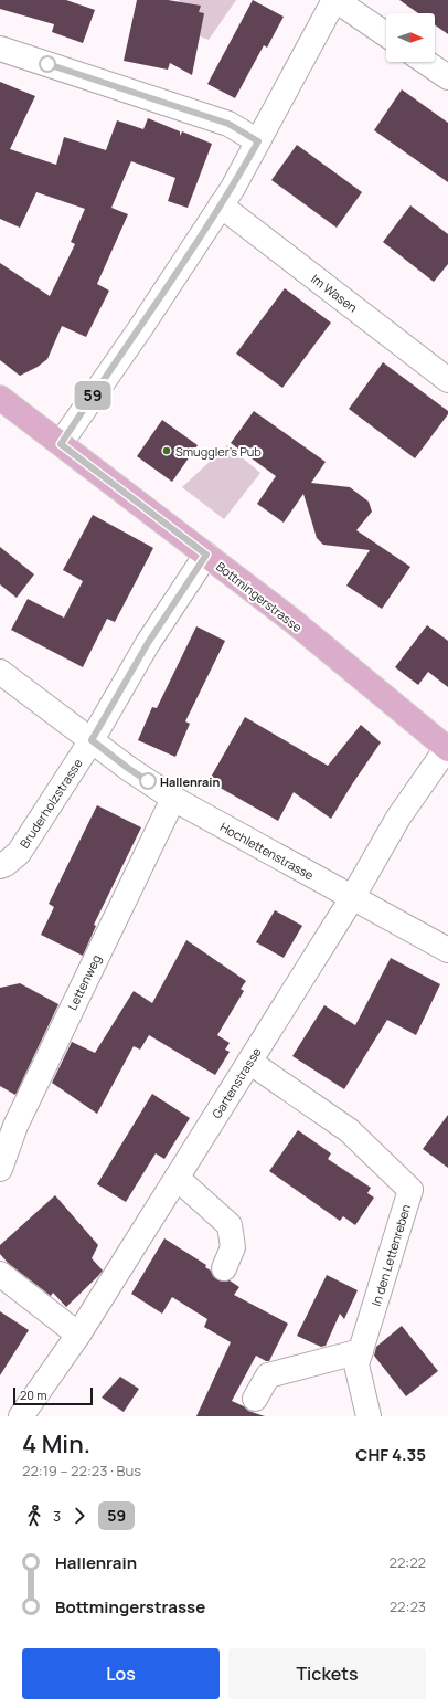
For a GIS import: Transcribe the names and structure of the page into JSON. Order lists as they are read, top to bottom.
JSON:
{
  "streets": {
    "main road": ["Bottmingerstrasse"],
    "street": [
      "Im Wasen",
      "Bruderholzstrasse",
      "Hochlettenstrasse",
      "Lettenweg",
      "Gartenstrasse",
      "In den Lettenreben"
    ]
  },
  "crossings": [
    ["Bottmingerstrasse", "Bruderholzstrasse"],
    ["Bottmingerstrasse", "Gartenstrasse"],
    ["Bruderholzstrasse", "Hochlettenstrasse"],
    ["Hochlettenstrasse", "Lettenweg"],
    ["Hochlettenstrasse", "Gartenstrasse"],
    ["Gartenstrasse", "In den Lettenreben"]
  ],
  "places": ["Smuggler's Pub", "Hallenrain"],
  "lines": ["bus line 59"],
  "scale_bar": "20 m",
  "north": "right",
  "page": {
    "on_map": "59",
    "scale": "20 m",
    "heading": ["4 Min.", "22:19 – 22:23 · Bus", "CHF 4.35"],
    "legs": ["3", "59"],
    "list": [
      {
        "name": "Hallenrain",
        "value": "22:22"
      },
      {
        "name": "Bottmingerstrasse",
        "value": "22:23"
      }
    ],
    "buttons": ["Los", "Tickets"]
  }
}
